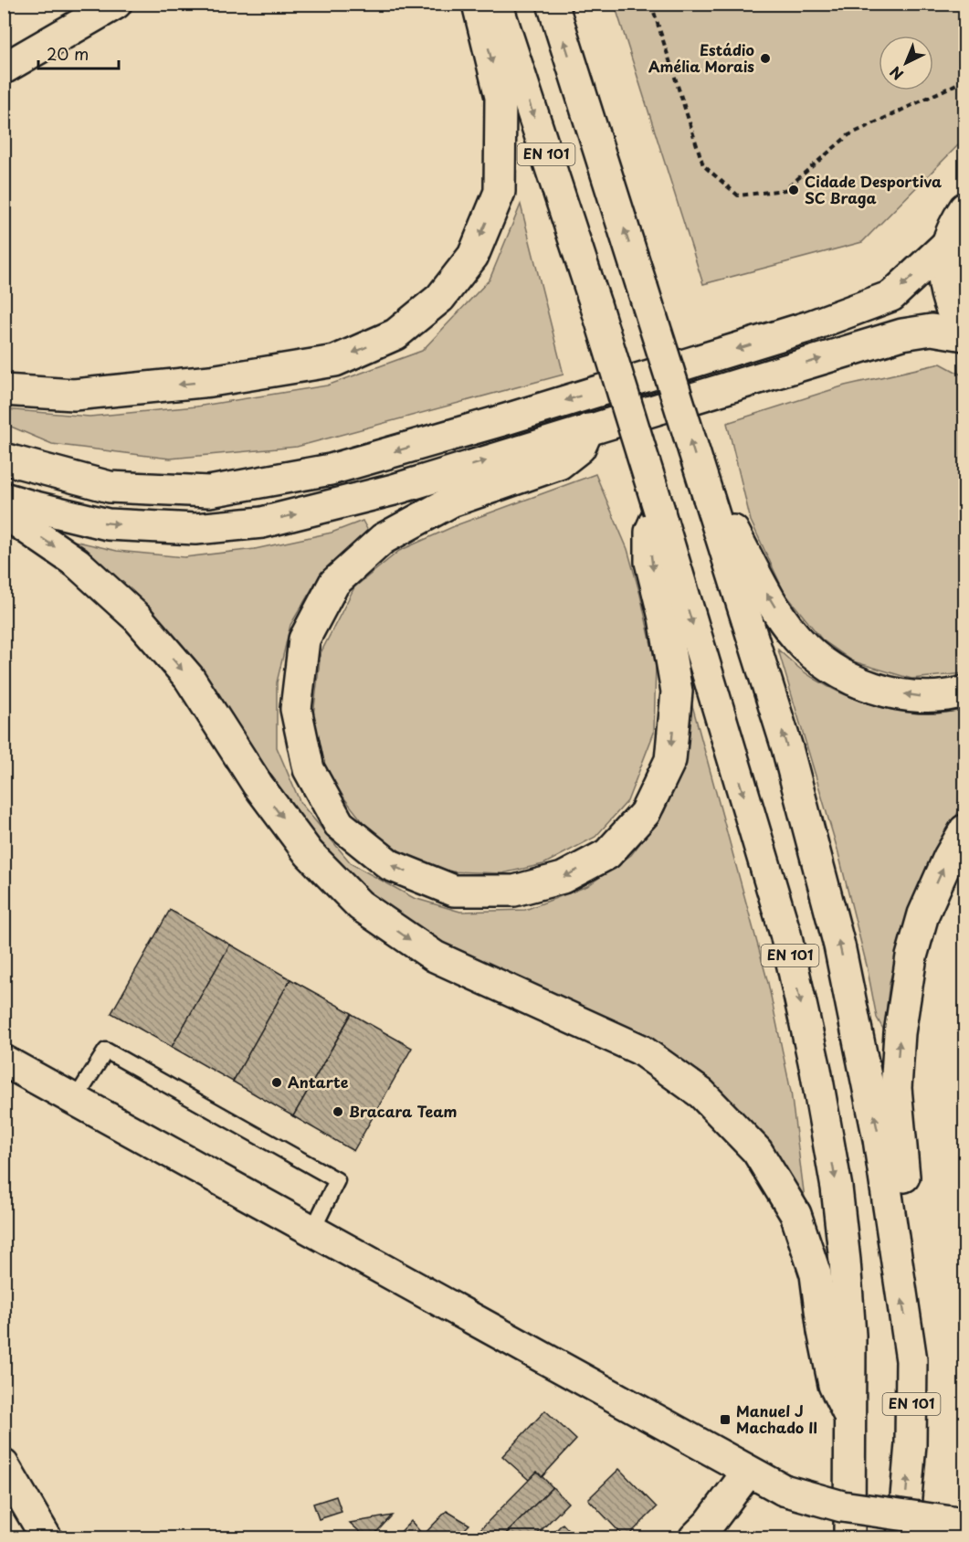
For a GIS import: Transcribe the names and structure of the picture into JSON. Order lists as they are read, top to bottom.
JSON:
{
  "streets": {
    "main road": ["EN 101"]
  },
  "places": {
    "other": [
      "Estádio Amélia Morais",
      "Cidade Desportiva SC Braga",
      "Antarte",
      "Bracara Team"
    ],
    "transit": ["Manuel J Machado II"]
  },
  "scale_bar": "20 m",
  "north": "bottom left"
}
